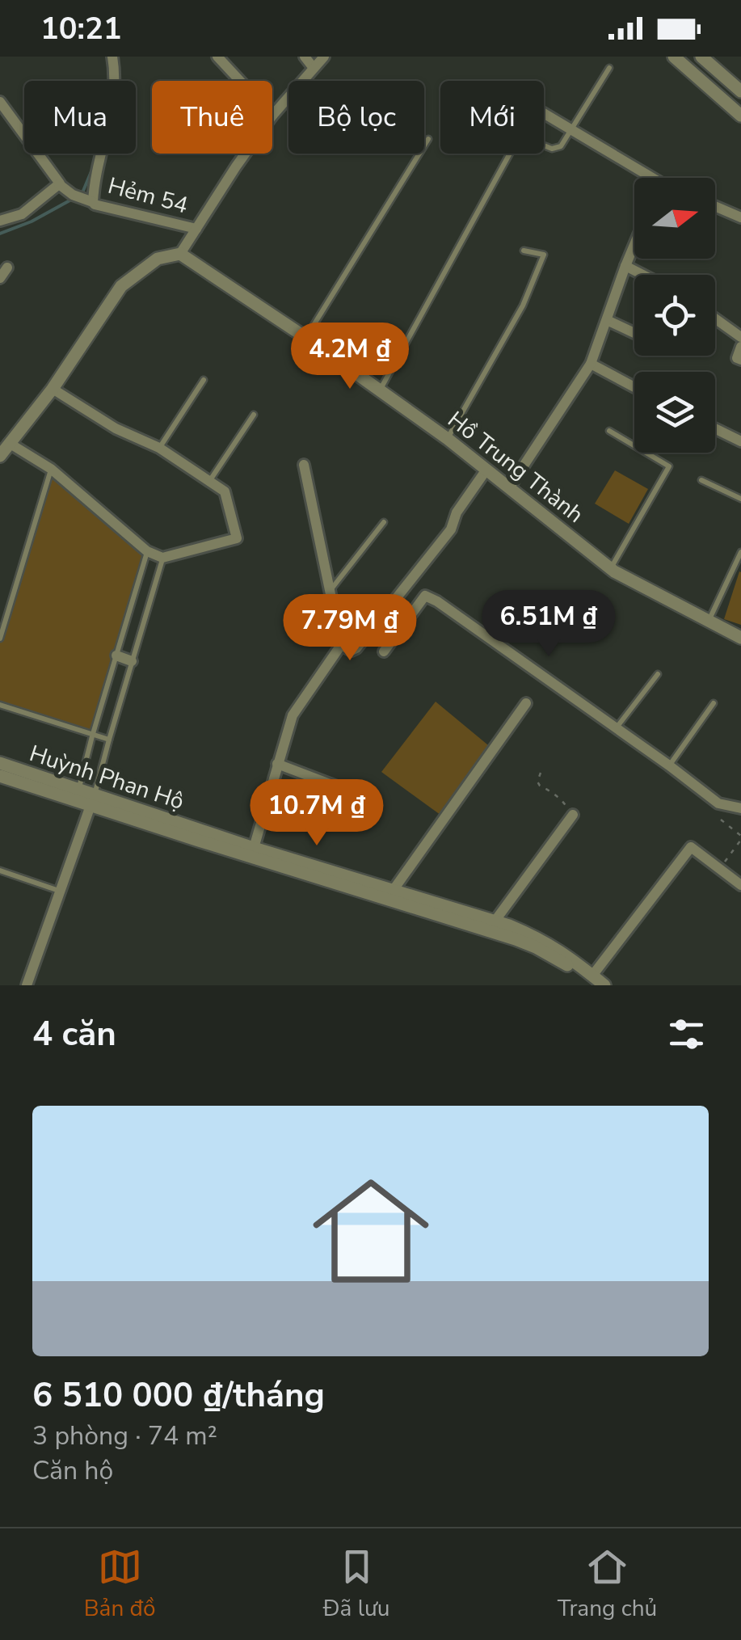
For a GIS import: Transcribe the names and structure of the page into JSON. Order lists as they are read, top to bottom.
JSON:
{
  "streets": {
    "street": ["Hẻm 54", "Hồ Trung Thành", "Huỳnh Phan Hộ"]
  },
  "crossings": [
    ["Hẻm 54", "Hồ Trung Thành"]
  ],
  "north": "right",
  "page": {
    "status": "10:21",
    "chip": [
      "Mua",
      "Thuê",
      "Bộ lọc",
      "Mới"
    ],
    "price": [
      "4.2M ₫",
      "6.51M ₫",
      "7.79M ₫",
      "10.7M ₫"
    ],
    "heading": "4 căn",
    "list": [
      {
        "name": "6 510 000 ₫/tháng",
        "note": "3 phòng · 74 m² · Căn hộ"
      }
    ],
    "tabs": ["Bản đồ", "Đã lưu", "Trang chủ"]
  }
}
